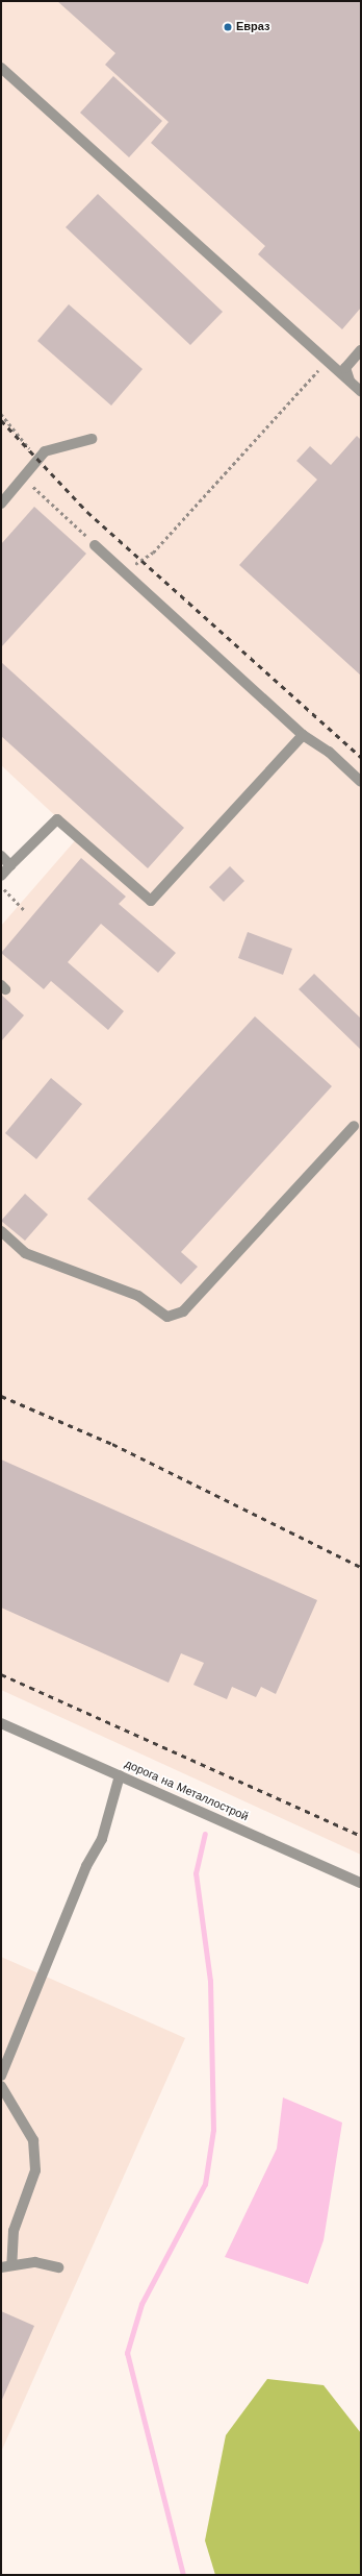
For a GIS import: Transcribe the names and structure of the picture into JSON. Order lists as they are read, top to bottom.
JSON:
{
  "streets": {
    "street": ["дорога на Металлострой"]
  },
  "places": ["Евраз"]
}
